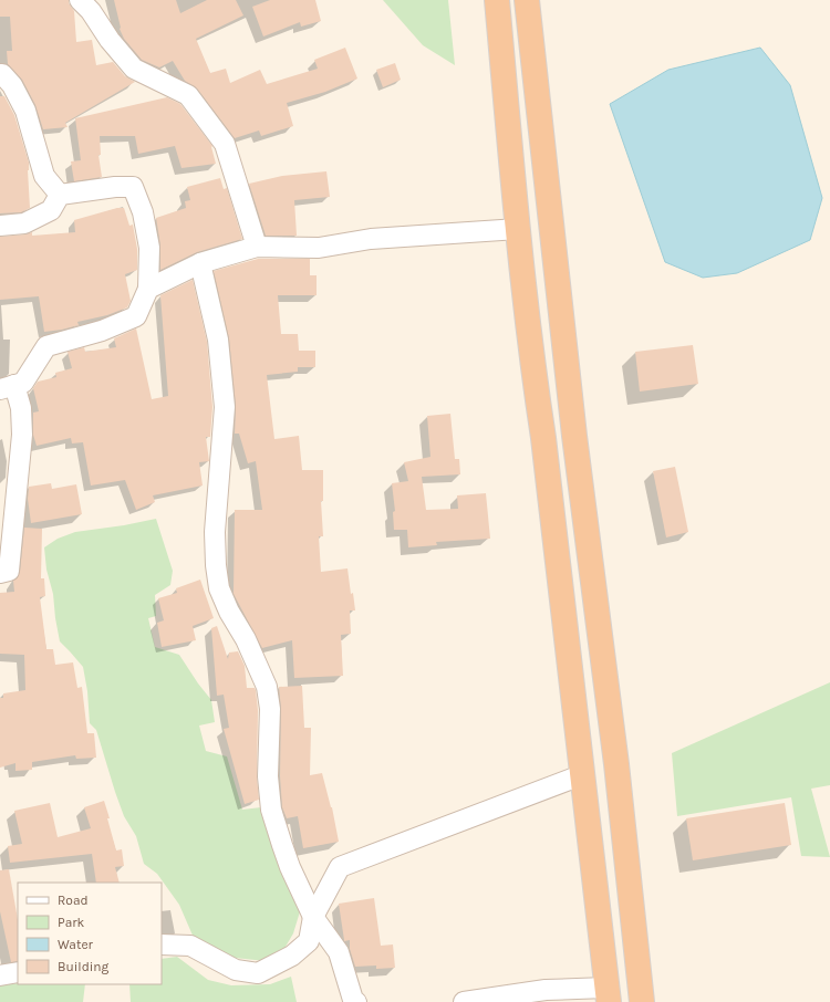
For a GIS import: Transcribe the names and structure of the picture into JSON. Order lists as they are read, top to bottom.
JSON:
{
  "legend": [
    "Road",
    "Park",
    "Water",
    "Building"
  ]
}
